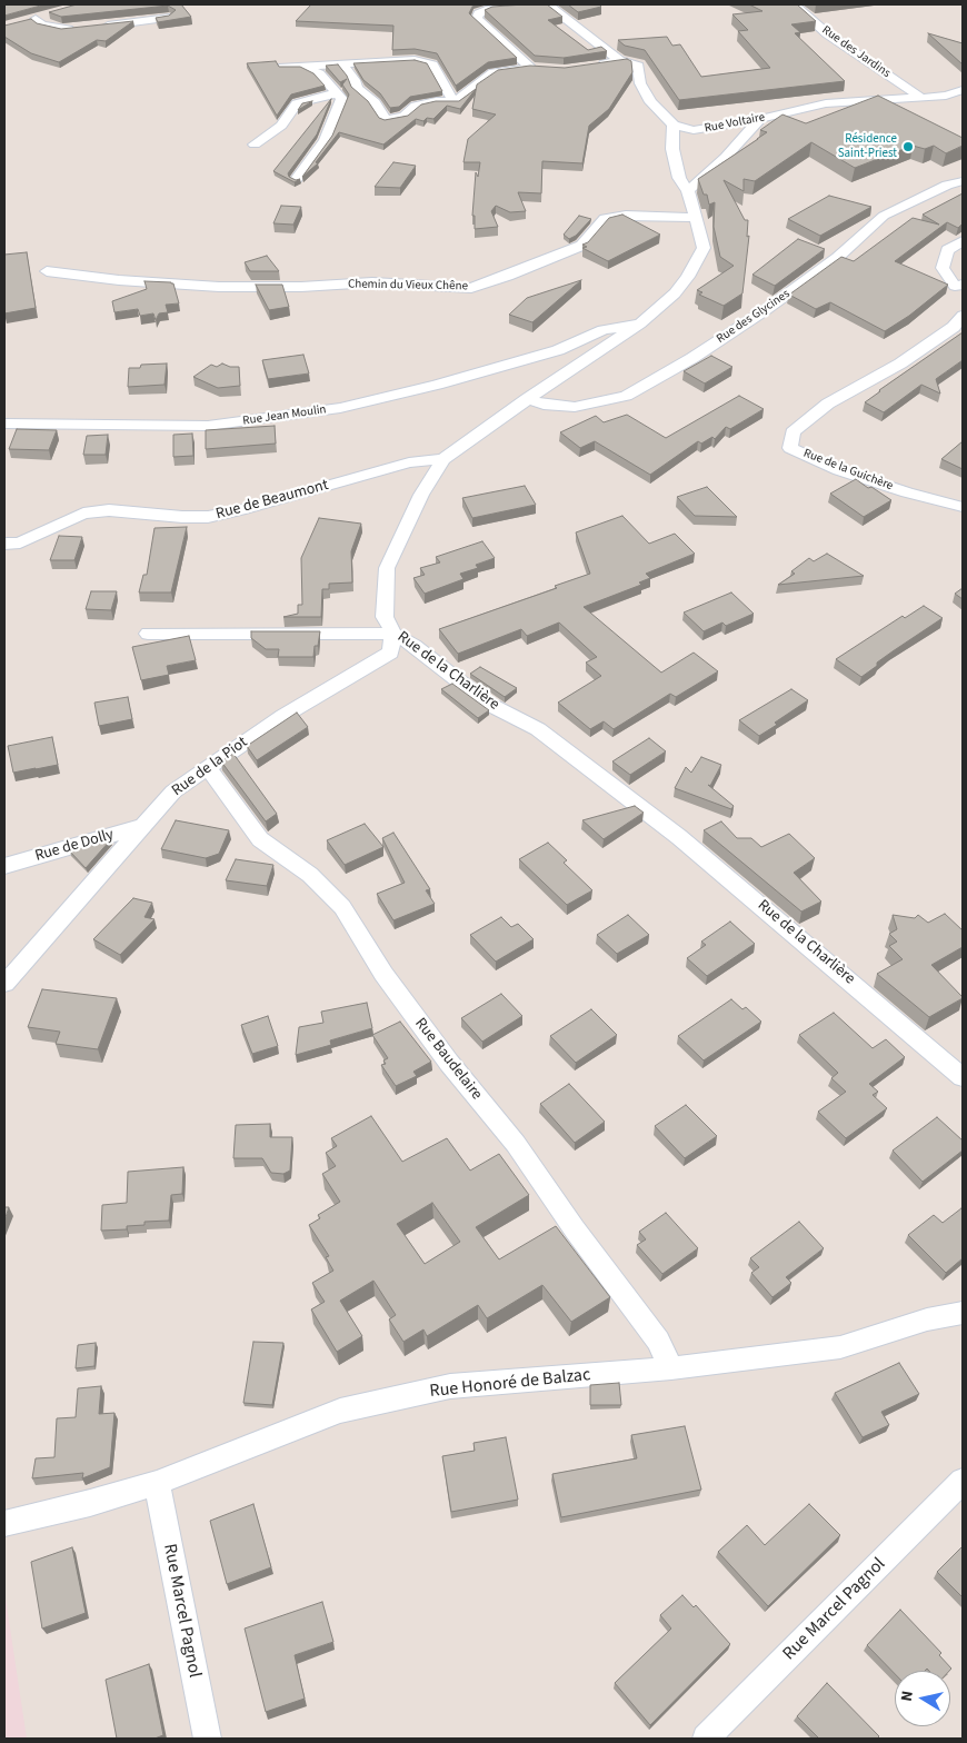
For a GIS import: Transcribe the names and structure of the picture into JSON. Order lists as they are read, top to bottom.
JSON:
{
  "streets": {
    "street": [
      "Rue des Jardins",
      "Rue Voltaire",
      "Chemin du Vieux Chêne",
      "Rue des Glycines",
      "Rue Jean Moulin",
      "Rue de la Guichère",
      "Rue de Beaumont",
      "Rue de la Charlière",
      "Rue de la Piot",
      "Rue de Dolly",
      "Rue Baudelaire",
      "Rue Honoré de Balzac",
      "Rue Marcel Pagnol"
    ]
  },
  "crossings": [
    ["Rue des Jardins", "Rue Voltaire"],
    ["Rue Voltaire", "Rue de la Charlière"],
    ["Chemin du Vieux Chêne", "Rue de la Charlière"],
    ["Rue des Glycines", "Rue de la Charlière"],
    ["Rue Jean Moulin", "Rue de la Charlière"],
    ["Rue de Beaumont", "Rue de la Charlière"],
    ["Rue de la Charlière", "Rue de la Piot"],
    ["Rue de la Piot", "Rue de Dolly"],
    ["Rue de la Piot", "Rue Baudelaire"],
    ["Rue Baudelaire", "Rue Honoré de Balzac"],
    ["Rue Honoré de Balzac", "Rue Marcel Pagnol"]
  ],
  "places": ["Résidence Saint-Priest"],
  "north": "left"
}
